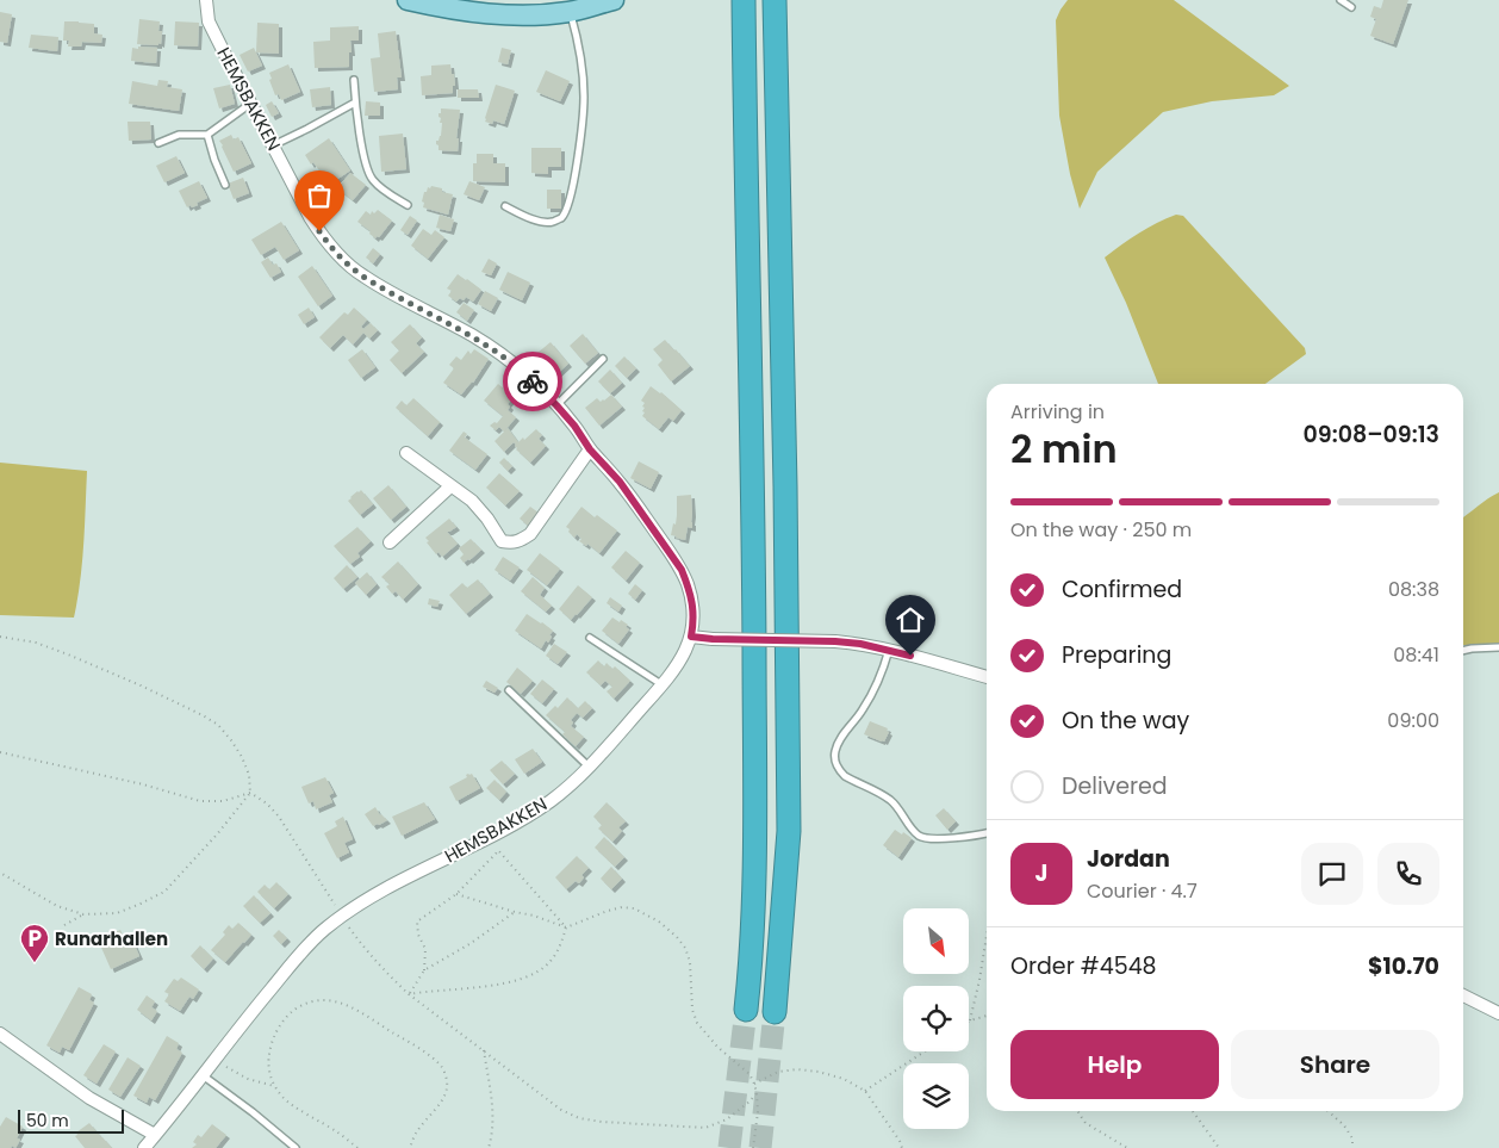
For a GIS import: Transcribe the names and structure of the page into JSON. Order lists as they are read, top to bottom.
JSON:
{
  "streets": {
    "street": ["HEMSBAKKEN"]
  },
  "places": {
    "parking": ["Runarhallen"]
  },
  "scale_bar": "50 m",
  "north": "bottom right",
  "page": {
    "heading": ["2 min", "Arriving in", "09:08–09:13"],
    "panel": [
      "Jordan",
      "Courier · 4.7",
      "Order #4548",
      "$10.70"
    ],
    "bar": "On the way · 250 m",
    "list": [
      ["Confirmed", "08:38"],
      ["Preparing", "08:41"],
      ["On the way", "09:00"],
      "Delivered"
    ],
    "round": "J",
    "buttons": ["Help", "Share"],
    "scale": "50 m"
  }
}
